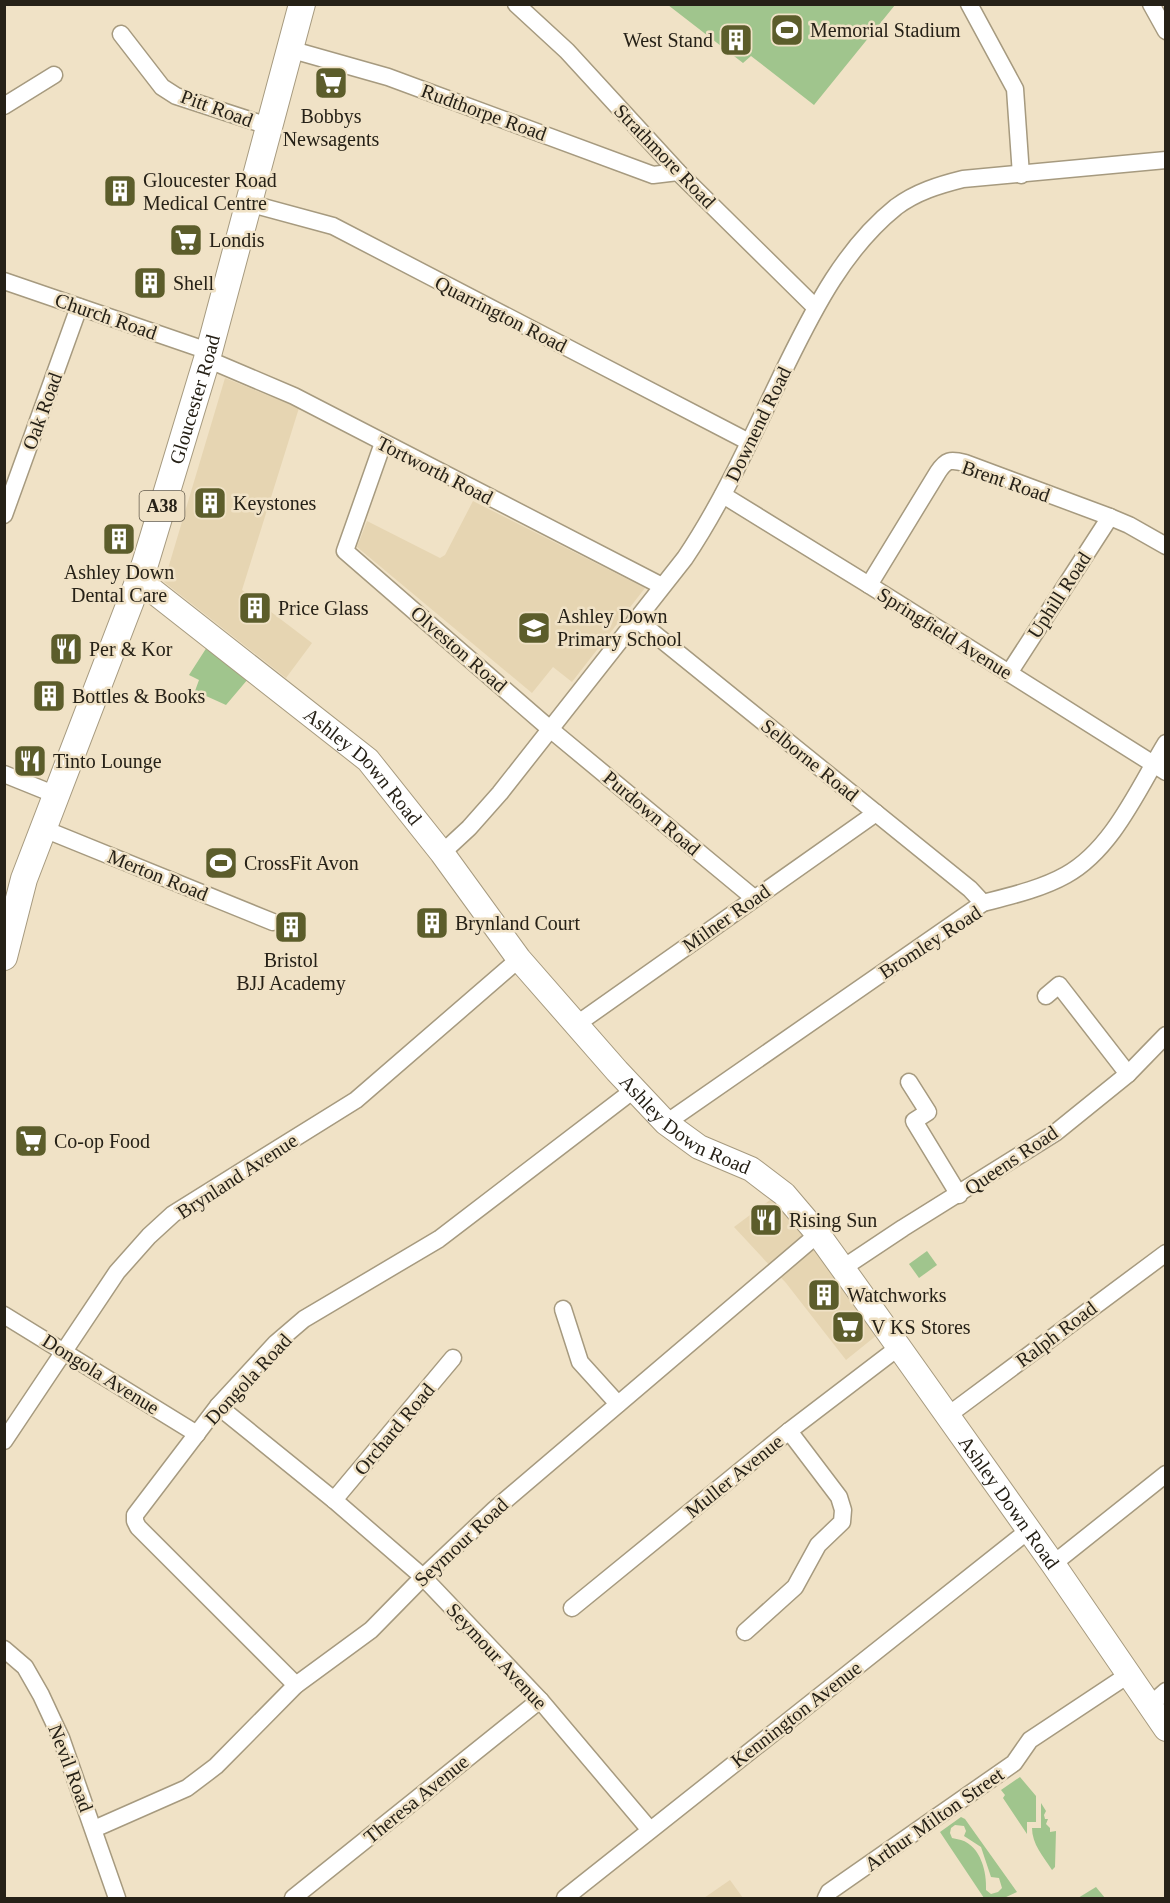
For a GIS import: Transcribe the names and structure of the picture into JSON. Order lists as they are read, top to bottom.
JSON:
{
  "streets": {
    "main road": ["Gloucester Road", "A38", "Ashley Down Road"],
    "street": [
      "Pitt Road",
      "Rudthorpe Road",
      "Strathmore Road",
      "Quarrington Road",
      "Church Road",
      "Oak Road",
      "Downend Road",
      "Tortworth Road",
      "Brent Road",
      "Uphill Road",
      "Springfield Avenue",
      "Olveston Road",
      "Selborne Road",
      "Purdown Road",
      "Merton Road",
      "Milner Road",
      "Bromley Road",
      "Queens Road",
      "Brynland Avenue",
      "Ralph Road",
      "Dongola Avenue",
      "Dongola Road",
      "Orchard Road",
      "Muller Avenue",
      "Seymour Road",
      "Seymour Avenue",
      "Kennington Avenue",
      "Nevil Road",
      "Theresa Avenue",
      "Arthur Milton Street"
    ]
  },
  "crossings": [
    ["Pitt Road", "Gloucester Road"],
    ["Rudthorpe Road", "Strathmore Road"],
    ["Rudthorpe Road", "Gloucester Road"],
    ["Strathmore Road", "Downend Road"],
    ["Quarrington Road", "Gloucester Road"],
    ["Quarrington Road", "Downend Road"],
    ["Church Road", "Gloucester Road"],
    ["Church Road", "Oak Road"],
    ["Church Road", "Tortworth Road"],
    ["Gloucester Road", "Tortworth Road"],
    ["Gloucester Road", "Ashley Down Road"],
    ["Gloucester Road", "Merton Road"],
    ["Downend Road", "Tortworth Road"],
    ["Downend Road", "Springfield Avenue"],
    ["Downend Road", "Olveston Road"],
    ["Downend Road", "Selborne Road"],
    ["Downend Road", "Ashley Down Road"],
    ["Downend Road", "Purdown Road"],
    ["Tortworth Road", "Olveston Road"],
    ["Brent Road", "Uphill Road"],
    ["Brent Road", "Springfield Avenue"],
    ["Uphill Road", "Springfield Avenue"],
    ["Springfield Avenue", "Bromley Road"],
    ["Olveston Road", "Purdown Road"],
    ["Selborne Road", "Milner Road"],
    ["Selborne Road", "Bromley Road"],
    ["Ashley Down Road", "Milner Road"],
    ["Ashley Down Road", "Bromley Road"],
    ["Ashley Down Road", "Queens Road"],
    ["Ashley Down Road", "Brynland Avenue"],
    ["Ashley Down Road", "Ralph Road"],
    ["Ashley Down Road", "Dongola Road"],
    ["Ashley Down Road", "Muller Avenue"],
    ["Ashley Down Road", "Seymour Road"],
    ["Ashley Down Road", "Kennington Avenue"],
    ["Ashley Down Road", "Arthur Milton Street"],
    ["Purdown Road", "Milner Road"],
    ["Brynland Avenue", "Dongola Avenue"],
    ["Dongola Avenue", "Dongola Road"],
    ["Dongola Road", "Seymour Road"],
    ["Dongola Road", "Seymour Avenue"],
    ["Orchard Road", "Seymour Avenue"],
    ["Seymour Road", "Seymour Avenue"],
    ["Seymour Road", "Nevil Road"],
    ["Seymour Avenue", "Kennington Avenue"],
    ["Seymour Avenue", "Theresa Avenue"]
  ],
  "places": {
    "sports": ["Memorial Stadium", "CrossFit Avon"],
    "building": [
      "West Stand",
      "Gloucester Road Medical Centre",
      "Shell",
      "Keystones",
      "Ashley Down Dental Care",
      "Price Glass",
      "Bottles & Books",
      "Brynland Court",
      "Bristol BJJ Academy",
      "Watchworks"
    ],
    "supermarket": [
      "Bobbys Newsagents",
      "Londis",
      "Co-op Food",
      "V KS Stores"
    ],
    "school or university": ["Ashley Down Primary School"],
    "restaurant": ["Per & Kor", "Tinto Lounge", "Rising Sun"]
  }
}
